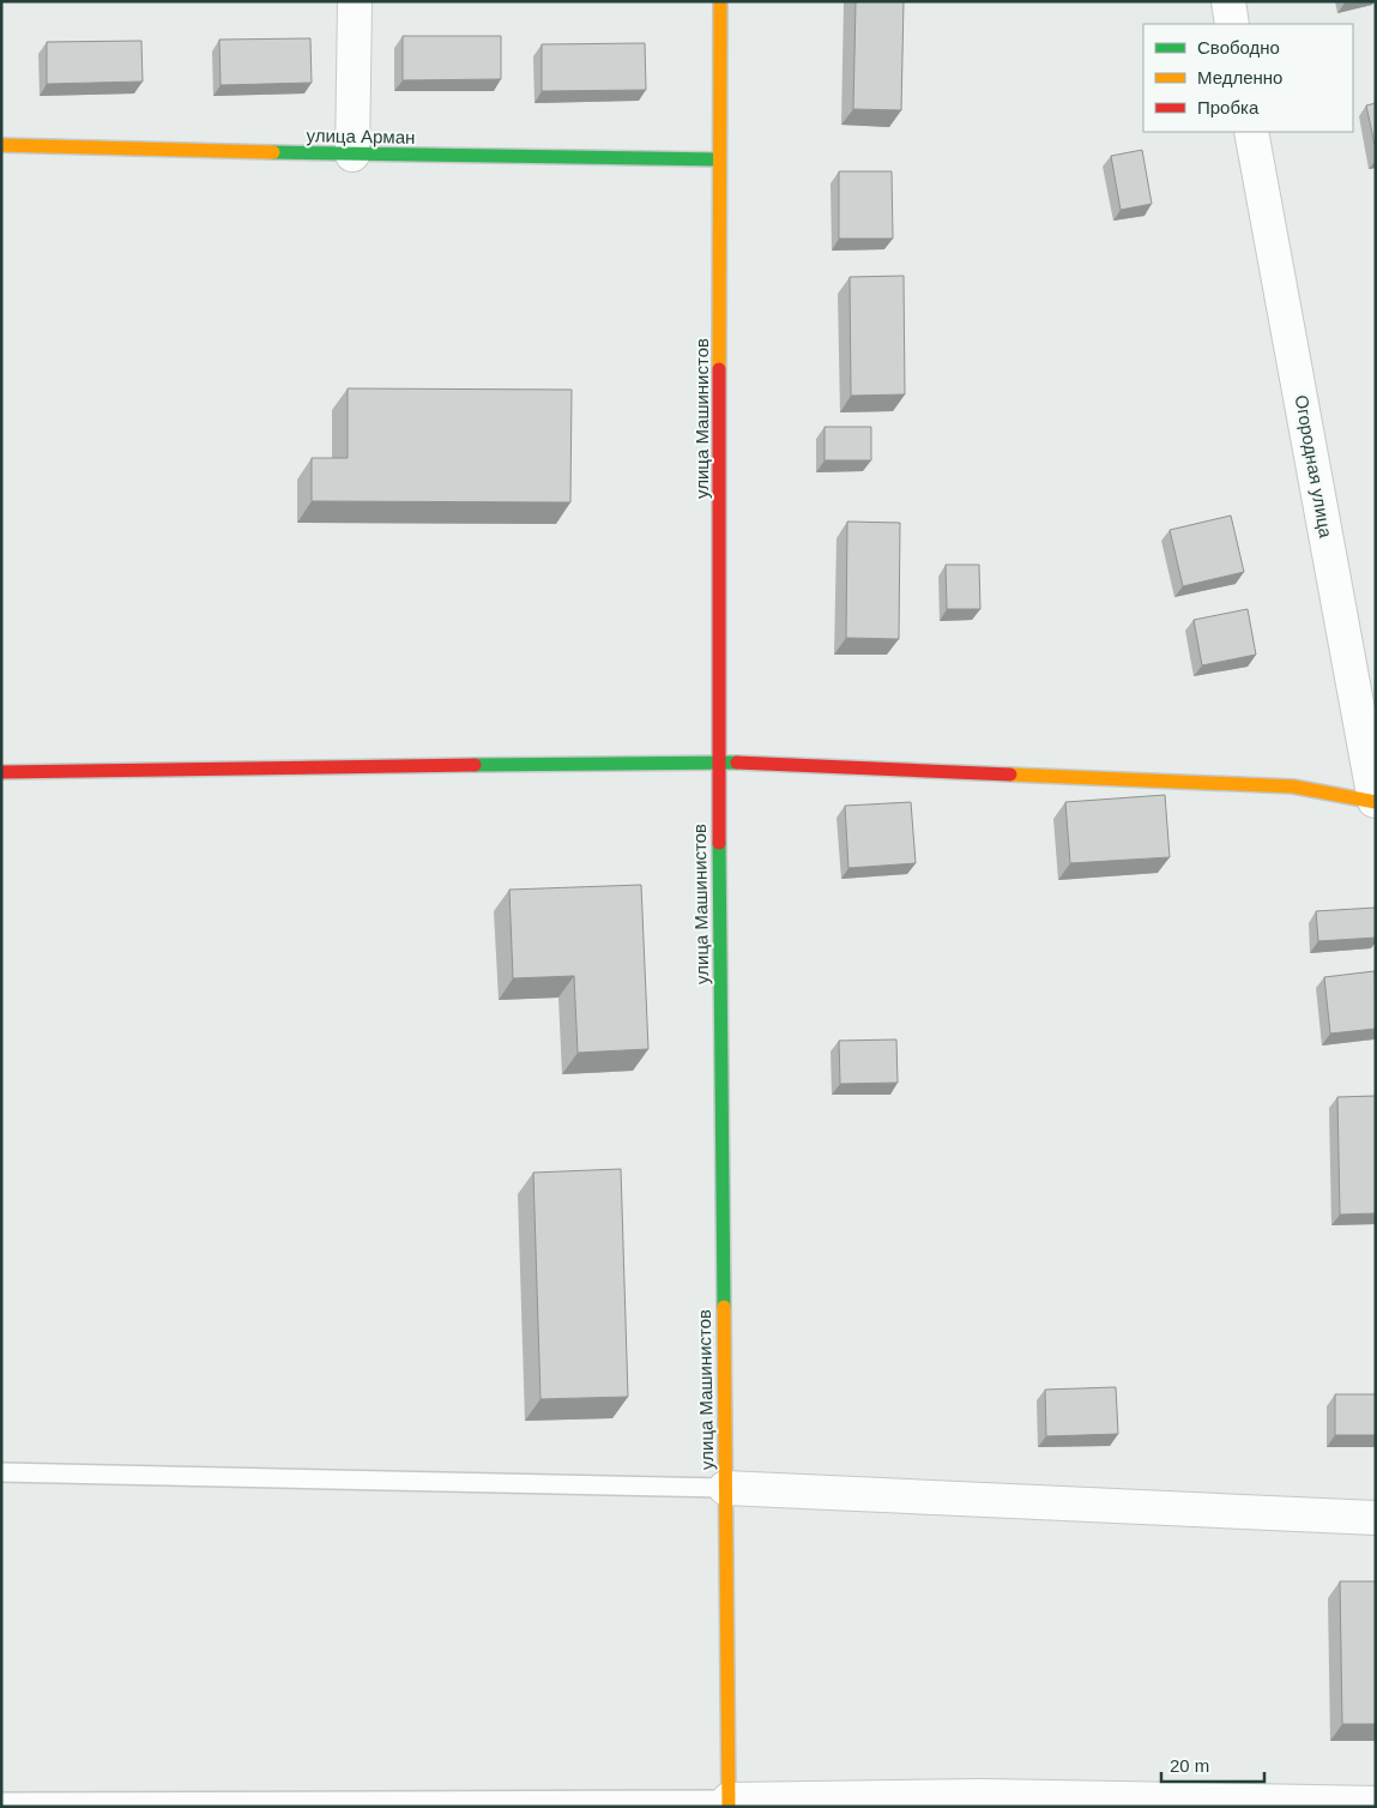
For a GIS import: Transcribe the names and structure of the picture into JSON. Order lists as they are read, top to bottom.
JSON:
{
  "streets": {
    "street": ["улица Арман", "улица Машинистов", "Огородная улица"]
  },
  "crossings": [
    ["улица Арман", "улица Машинистов"]
  ],
  "legend": ["Свободно", "Медленно", "Пробка"],
  "scale_bar": "20 m"
}
